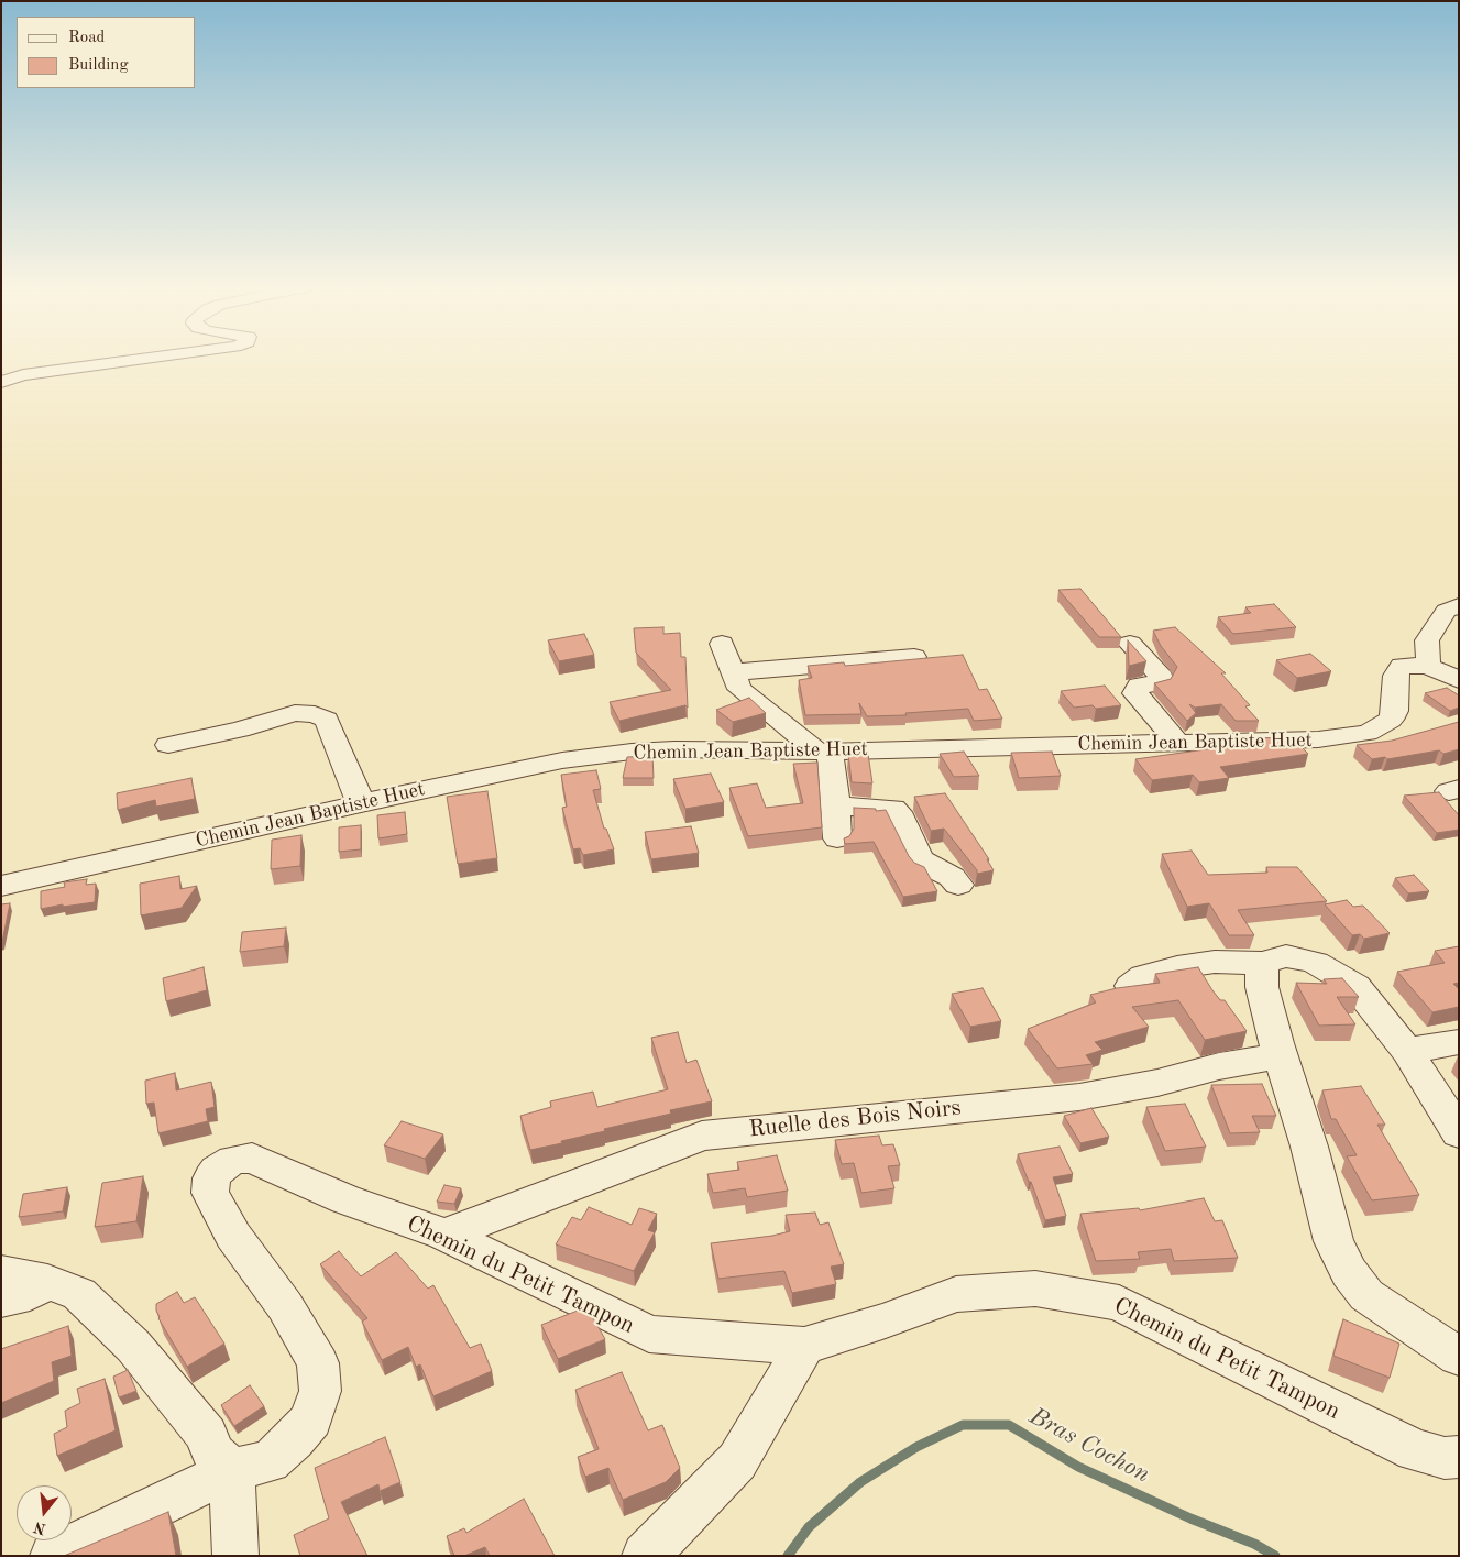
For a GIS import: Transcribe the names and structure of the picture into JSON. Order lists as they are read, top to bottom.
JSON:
{
  "streets": {
    "street": ["Chemin Jean Baptiste Huet", "Ruelle des Bois Noirs", "Chemin du Petit Tampon"]
  },
  "crossings": [
    ["Ruelle des Bois Noirs", "Chemin du Petit Tampon"]
  ],
  "water": ["Bras Cochon"],
  "legend": ["Road", "Building"],
  "north": "bottom"
}
